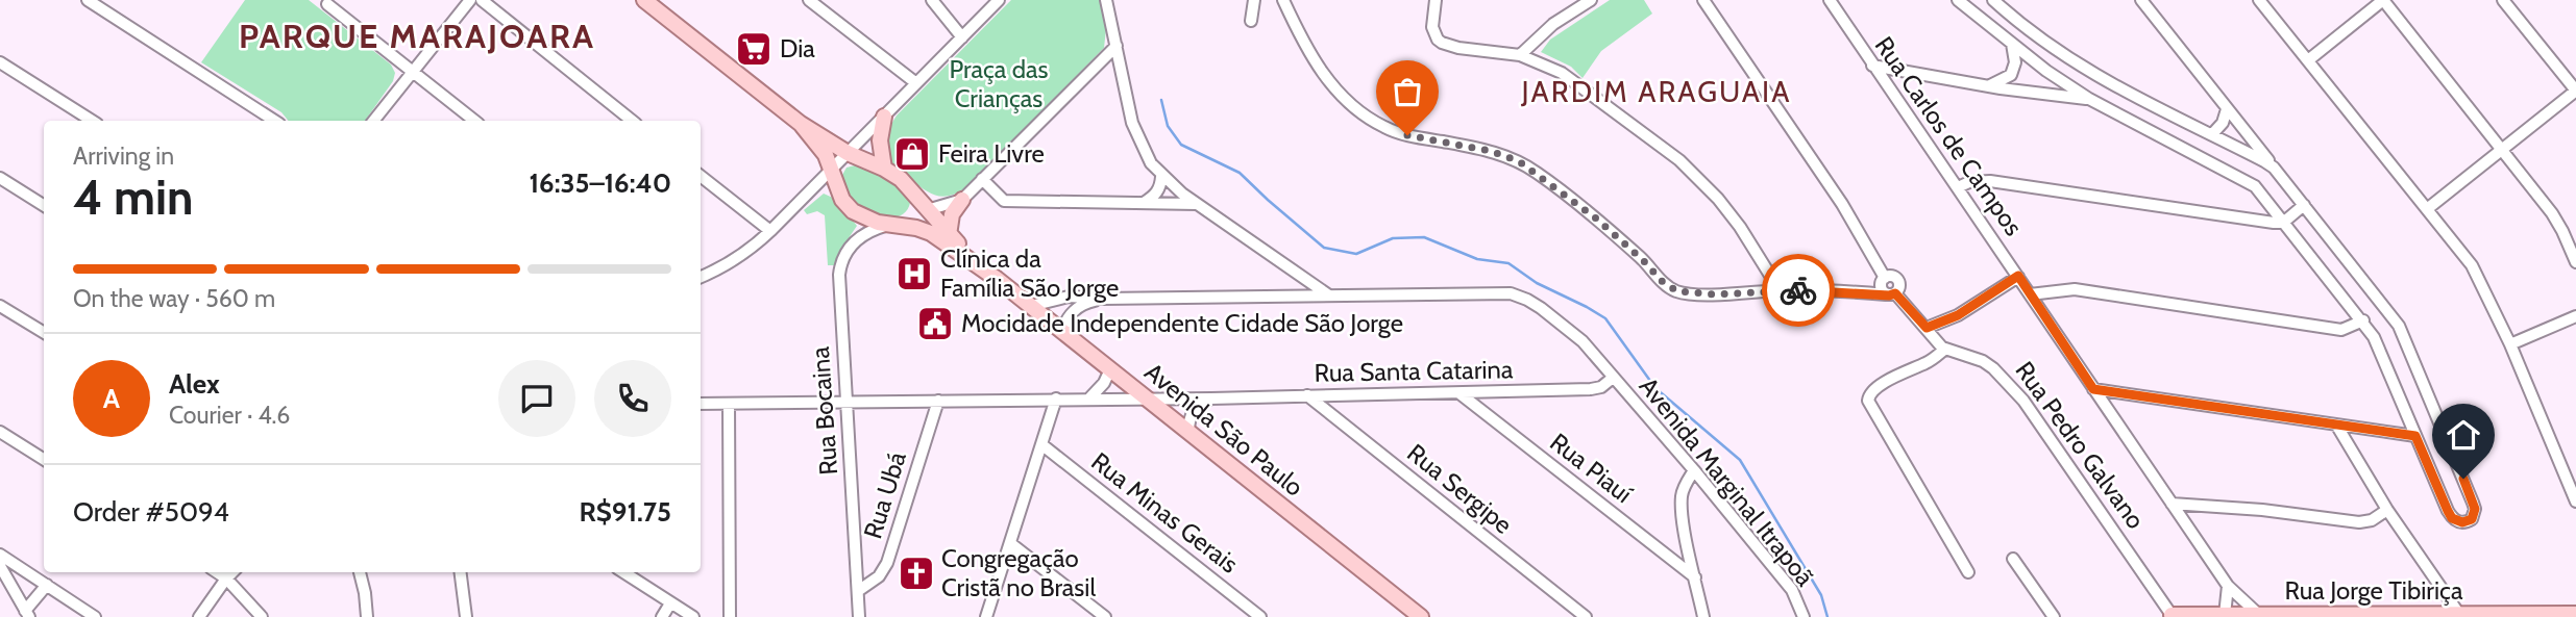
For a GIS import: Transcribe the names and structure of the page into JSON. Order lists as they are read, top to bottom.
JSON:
{
  "streets": {
    "main road": ["Avenida São Paulo", "Rua Jorge Tibiriça"],
    "street": [
      "Rua Carlos de Campos",
      "Rua Santa Catarina",
      "Rua Bocaina",
      "Rua Pedro Galvano",
      "Rua Piauí",
      "Avenida Marginal Itrapoã",
      "Rua Sergipe",
      "Rua Ubá",
      "Rua Minas Gerais"
    ]
  },
  "crossings": [
    ["Rua Carlos de Campos", "Rua Jorge Tibiriça"],
    ["Rua Santa Catarina", "Rua Bocaina"],
    ["Rua Santa Catarina", "Avenida São Paulo"],
    ["Rua Santa Catarina", "Rua Piauí"],
    ["Rua Santa Catarina", "Avenida Marginal Itrapoã"],
    ["Rua Santa Catarina", "Rua Sergipe"],
    ["Rua Santa Catarina", "Rua Ubá"],
    ["Rua Bocaina", "Avenida São Paulo"],
    ["Rua Bocaina", "Rua Ubá"],
    ["Avenida São Paulo", "Avenida Marginal Itrapoã"],
    ["Rua Pedro Galvano", "Rua Jorge Tibiriça"]
  ],
  "districts": ["PARQUE MARAJOARA", "JARDIM ARAGUAIA"],
  "parks": ["Praça das Crianças"],
  "places": {
    "supermarket": ["Dia"],
    "shop": ["Feira Livre"],
    "hospital": ["Clínica da Família São Jorge"],
    "public building": ["Mocidade Independente Cidade São Jorge"],
    "church": ["Congregação Cristã no Brasil"]
  },
  "page": {
    "heading": ["4 min", "Arriving in", "16:35–16:40"],
    "panel": [
      "Alex",
      "Courier · 4.6",
      "Order #5094",
      "R$91.75"
    ],
    "bar": "On the way · 560 m",
    "round": "A"
  }
}
